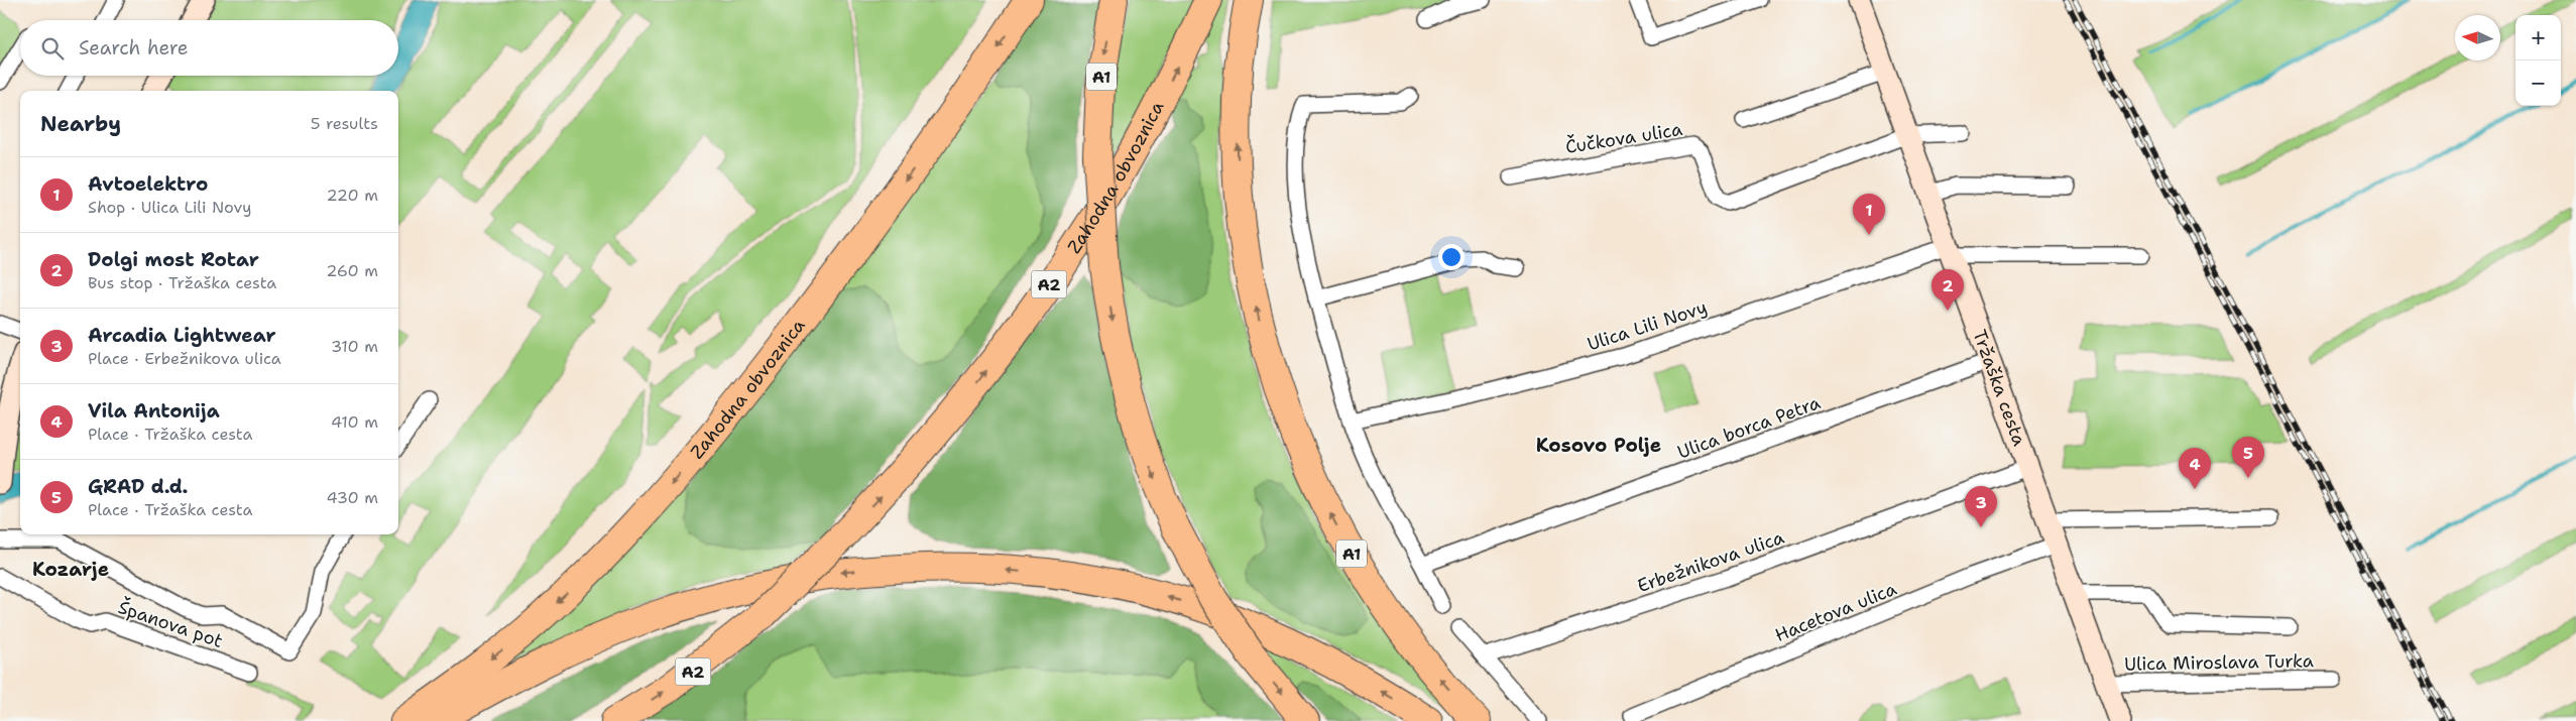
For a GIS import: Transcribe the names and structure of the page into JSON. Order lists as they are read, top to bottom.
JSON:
{
  "streets": {
    "highway": ["A1", "Zahodna obvoznica", "A2"],
    "main road": ["Tržaška cesta"],
    "street": [
      "Čučkova ulica",
      "Ulica Lili Novy",
      "Ulica borca Petra",
      "Erbežnikova ulica",
      "Hacetova ulica",
      "Španova pot",
      "Ulica Miroslava Turka"
    ]
  },
  "crossings": [
    ["Čučkova ulica", "Tržaška cesta"],
    ["Ulica Lili Novy", "Tržaška cesta"],
    ["Tržaška cesta", "Ulica borca Petra"],
    ["Tržaška cesta", "Erbežnikova ulica"],
    ["Tržaška cesta", "Hacetova ulica"],
    ["Tržaška cesta", "Ulica Miroslava Turka"]
  ],
  "districts": ["Kosovo Polje", "Kozarje"],
  "north": "left",
  "page": {
    "map_buttons": ["+", "−"],
    "search": "Search here",
    "heading": ["Nearby", "5 results"],
    "list": [
      {
        "mark": "1",
        "name": "Avtoelektro",
        "note": "Shop · Ulica Lili Novy",
        "value": "220 m"
      },
      {
        "mark": "2",
        "name": "Dolgi most Rotar",
        "note": "Bus stop · Tržaška cesta",
        "value": "260 m"
      },
      {
        "mark": "3",
        "name": "Arcadia Lightwear",
        "note": "Place · Erbežnikova ulica",
        "value": "310 m"
      },
      {
        "mark": "4",
        "name": "Vila Antonija",
        "note": "Place · Tržaška cesta",
        "value": "410 m"
      },
      {
        "mark": "5",
        "name": "GRAD d.d.",
        "note": "Place · Tržaška cesta",
        "value": "430 m"
      }
    ],
    "pins": [
      "1",
      "2",
      "5",
      "4",
      "3"
    ]
  }
}
